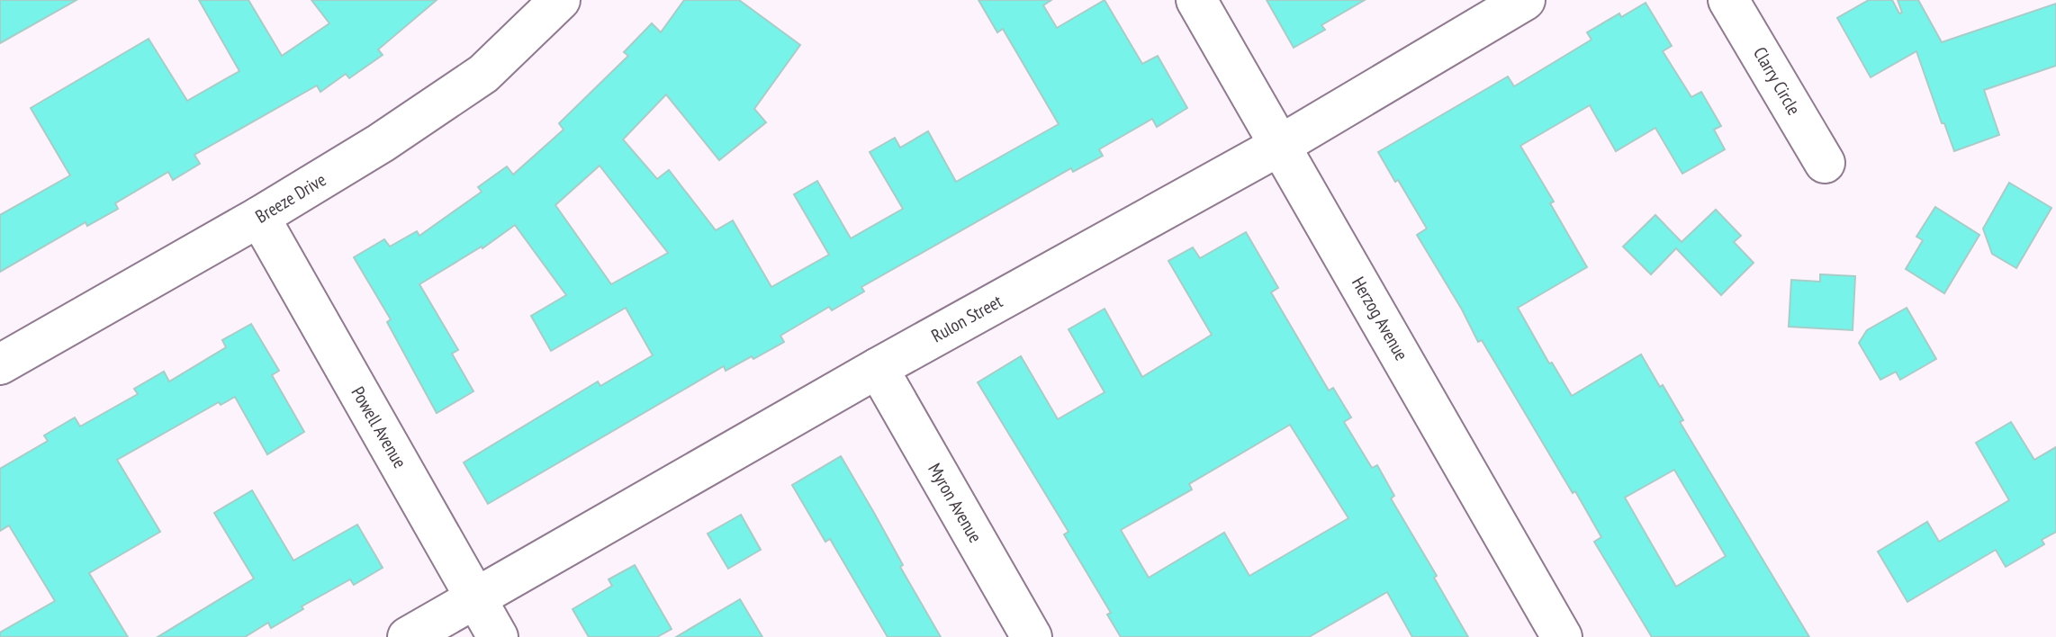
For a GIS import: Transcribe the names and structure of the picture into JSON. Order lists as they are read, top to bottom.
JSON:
{
  "streets": {
    "street": [
      "Clarry Circle",
      "Breeze Drive",
      "Rulon Street",
      "Herzog Avenue",
      "Powell Avenue",
      "Myron Avenue"
    ]
  },
  "crossings": [
    ["Breeze Drive", "Powell Avenue"],
    ["Rulon Street", "Herzog Avenue"],
    ["Rulon Street", "Powell Avenue"],
    ["Rulon Street", "Myron Avenue"]
  ]
}
